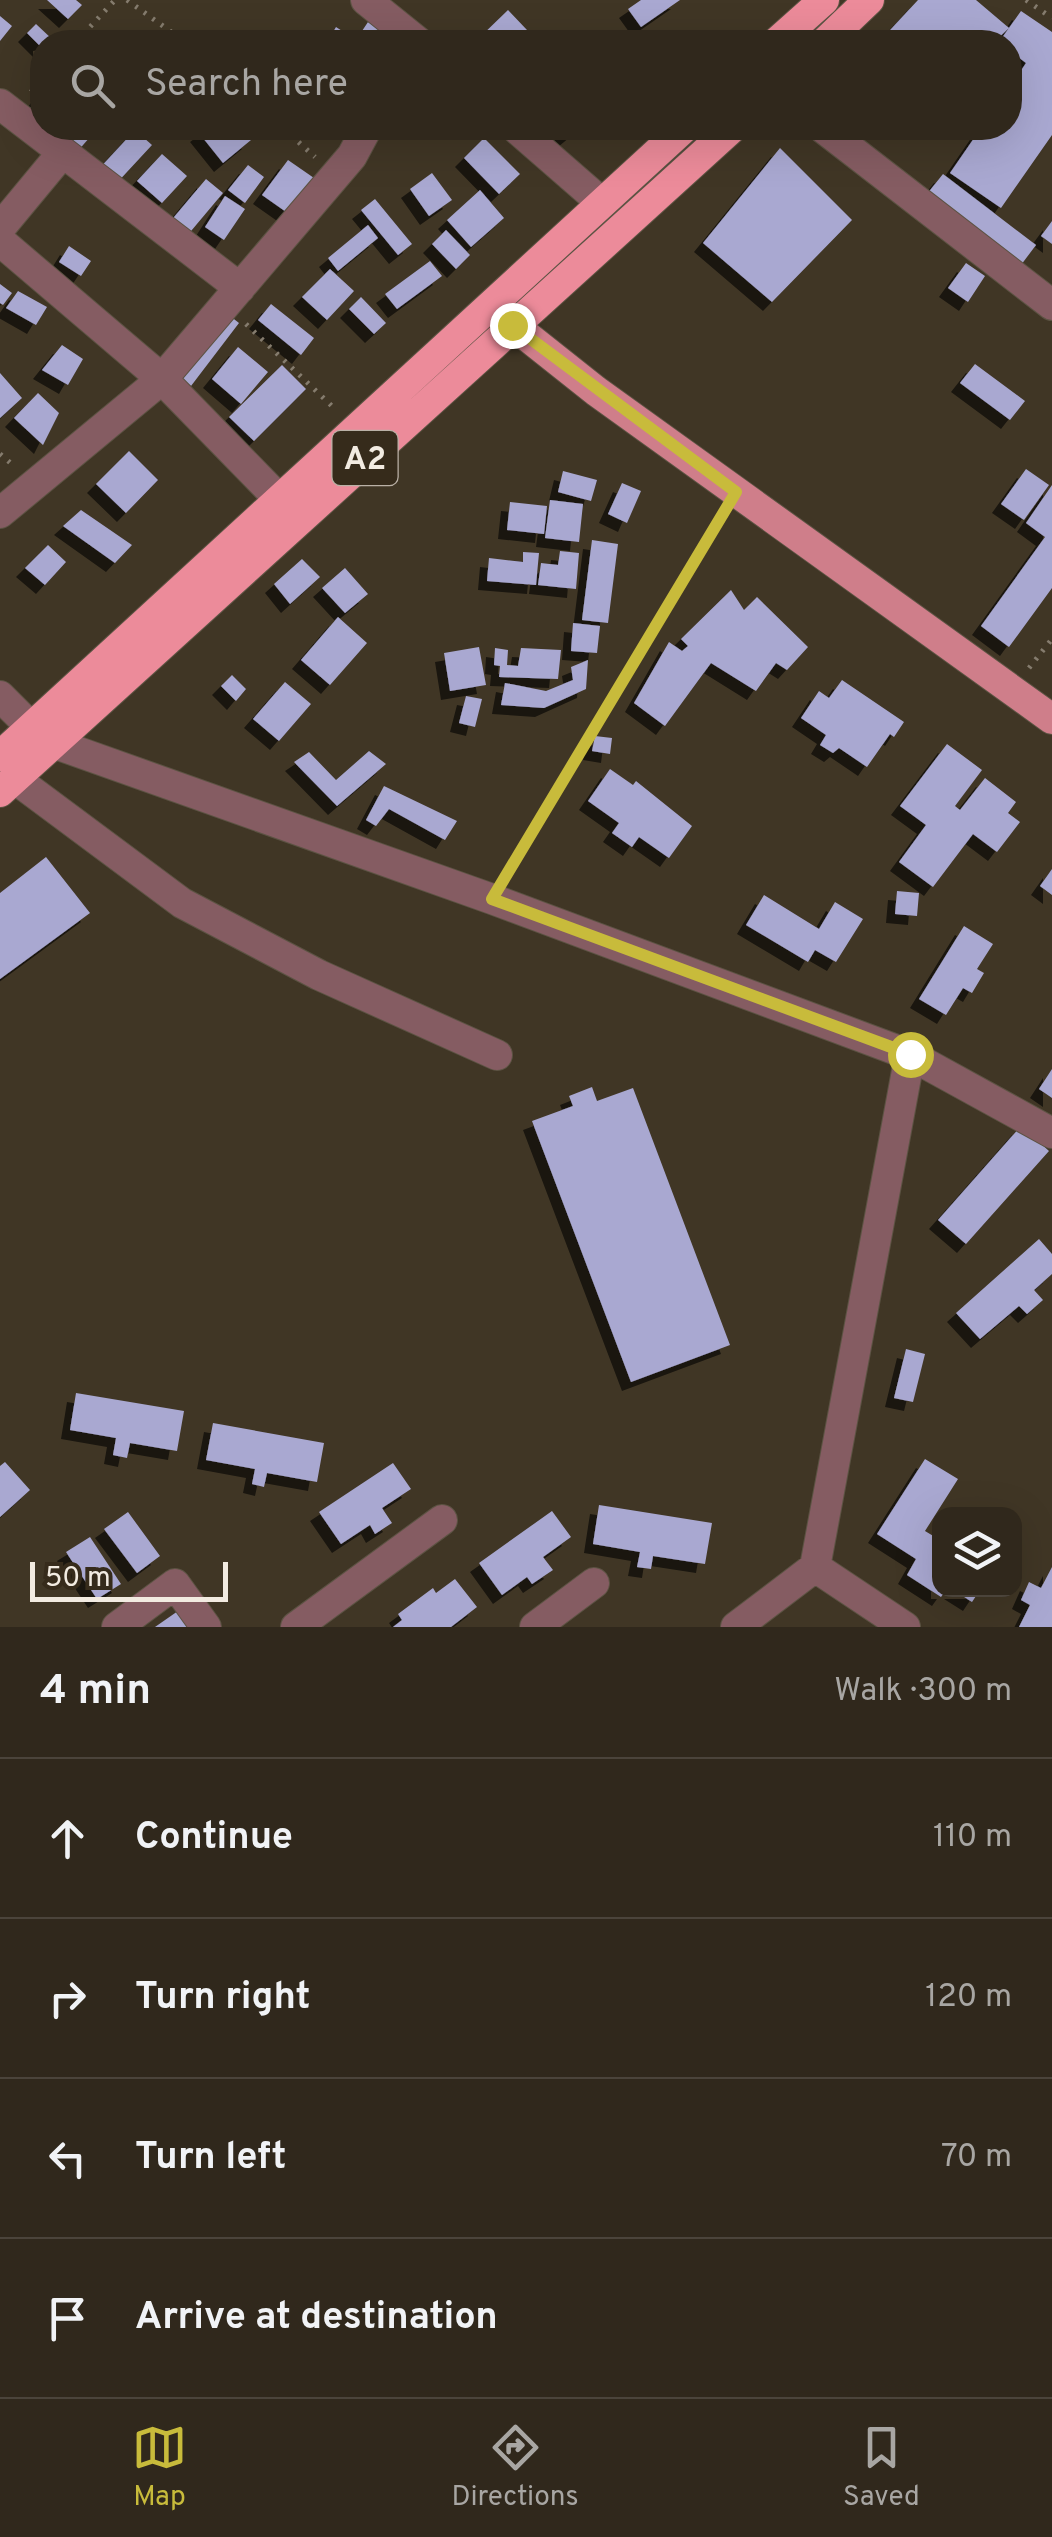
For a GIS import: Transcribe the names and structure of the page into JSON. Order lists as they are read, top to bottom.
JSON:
{
  "streets": {
    "highway": ["A2"]
  },
  "scale_bar": "50 m",
  "page": {
    "search": "Search here",
    "scale": "50 m",
    "heading": ["4 min", "Walk · 300 m"],
    "list": [
      ["Continue", "110 m"],
      ["Turn right", "120 m"],
      ["Turn left", "70 m"],
      "Arrive at destination"
    ],
    "nav": ["Map", "Directions", "Saved"]
  }
}
